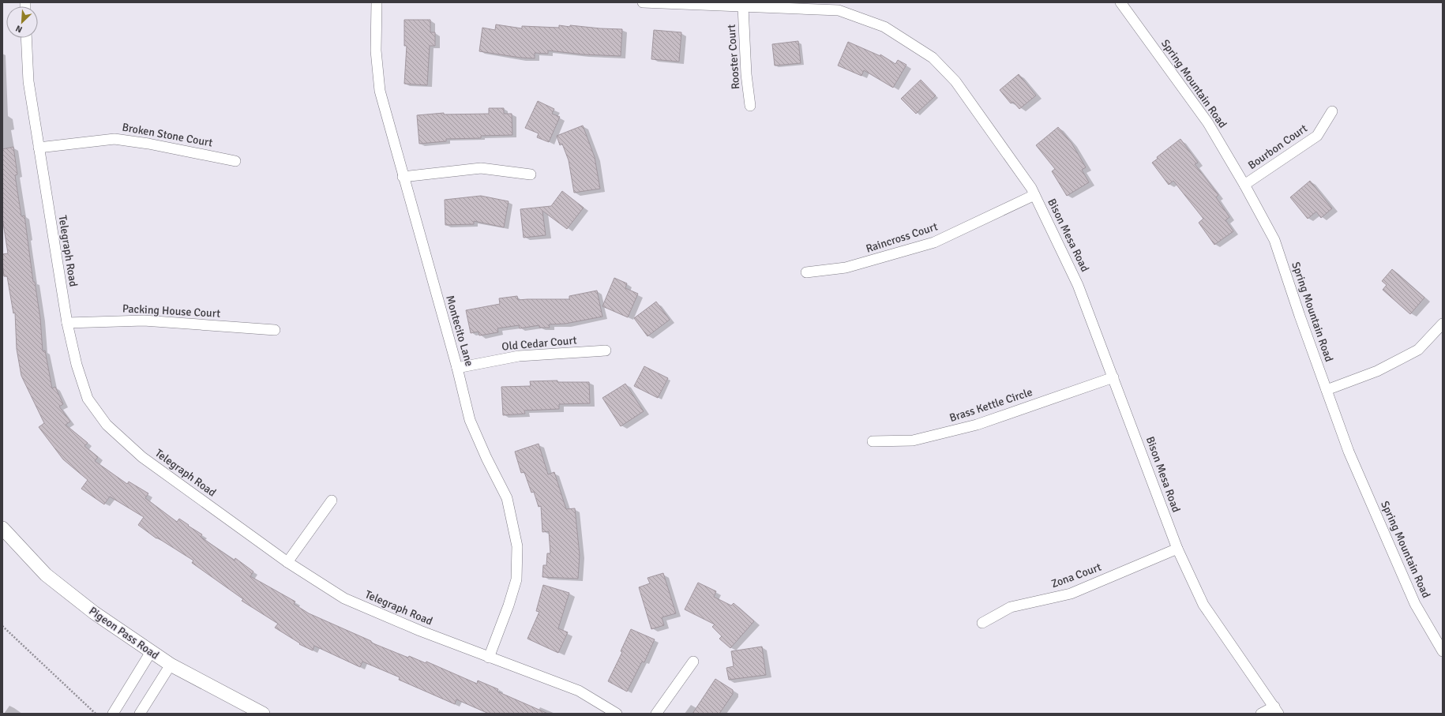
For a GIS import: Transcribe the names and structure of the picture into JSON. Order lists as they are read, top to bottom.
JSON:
{
  "streets": {
    "street": [
      "Rooster Court",
      "Spring Mountain Road",
      "Broken Stone Court",
      "Bourbon Court",
      "Bison Mesa Road",
      "Raincross Court",
      "Telegraph Road",
      "Packing House Court",
      "Montecito Lane",
      "Old Cedar Court",
      "Brass Kettle Circle",
      "Zona Court",
      "Pigeon Pass Road"
    ]
  },
  "crossings": [
    ["Rooster Court", "Bison Mesa Road"],
    ["Spring Mountain Road", "Bourbon Court"],
    ["Broken Stone Court", "Telegraph Road"],
    ["Bison Mesa Road", "Raincross Court"],
    ["Bison Mesa Road", "Brass Kettle Circle"],
    ["Bison Mesa Road", "Zona Court"],
    ["Telegraph Road", "Packing House Court"],
    ["Telegraph Road", "Montecito Lane"],
    ["Montecito Lane", "Old Cedar Court"]
  ],
  "north": "bottom left"
}
